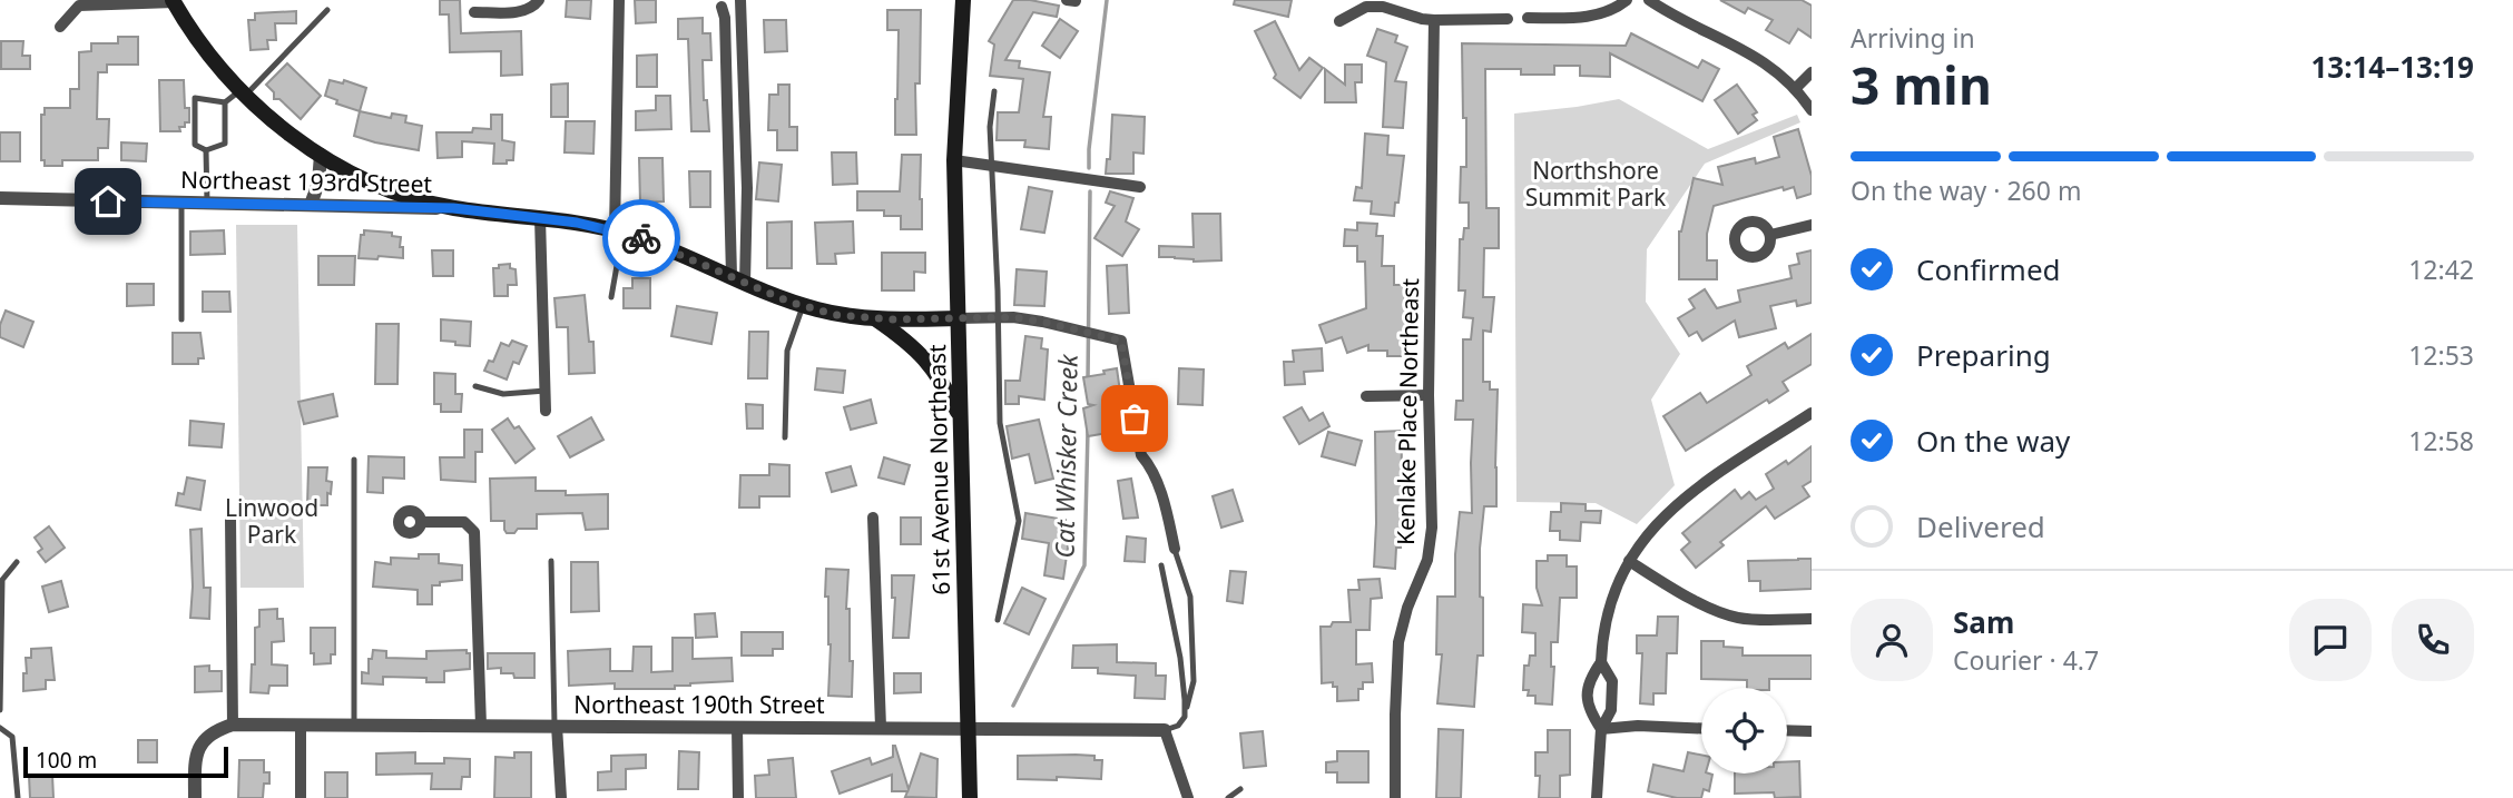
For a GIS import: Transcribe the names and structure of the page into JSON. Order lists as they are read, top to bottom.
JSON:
{
  "streets": {
    "main road": ["Northeast 193rd Street", "61st Avenue Northeast"],
    "street": ["Kenlake Place Northeast", "Northeast 190th Street"]
  },
  "crossings": [
    ["Northeast 193rd Street", "61st Avenue Northeast"],
    ["61st Avenue Northeast", "Northeast 190th Street"]
  ],
  "water": ["Cat Whisker Creek"],
  "parks": ["Northshore Summit Park", "Linwood Park"],
  "scale_bar": "100 m",
  "page": {
    "heading": ["3 min", "Arriving in", "13:14–13:19"],
    "panel": ["Sam", "Courier · 4.7"],
    "bar": "On the way · 260 m",
    "list": [
      ["Confirmed", "12:42"],
      ["Preparing", "12:53"],
      ["On the way", "12:58"],
      "Delivered"
    ],
    "scale": "100 m"
  }
}
